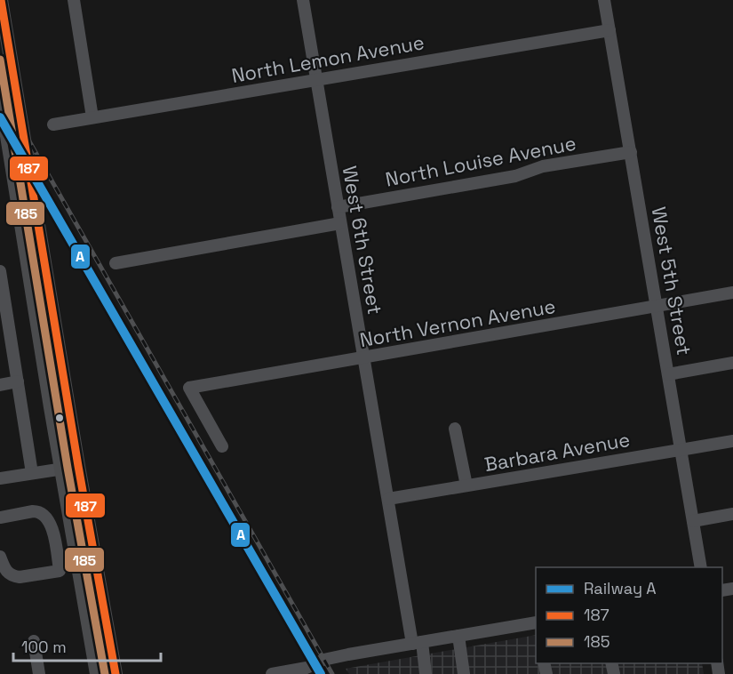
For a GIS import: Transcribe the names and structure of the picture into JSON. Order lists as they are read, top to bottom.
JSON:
{
  "streets": {
    "street": [
      "North Lemon Avenue",
      "North Louise Avenue",
      "West 6th Street",
      "West 5th Street",
      "North Vernon Avenue",
      "Barbara Avenue"
    ]
  },
  "crossings": [
    ["North Lemon Avenue", "West 6th Street"],
    ["North Lemon Avenue", "West 5th Street"],
    ["North Louise Avenue", "West 6th Street"],
    ["North Louise Avenue", "West 5th Street"],
    ["West 6th Street", "North Vernon Avenue"],
    ["West 6th Street", "Barbara Avenue"],
    ["West 5th Street", "North Vernon Avenue"],
    ["West 5th Street", "Barbara Avenue"]
  ],
  "lines": ["transit line 187", "transit line 185", "rail line A"],
  "legend": ["Railway A", "187", "185"],
  "scale_bar": "100 m"
}
